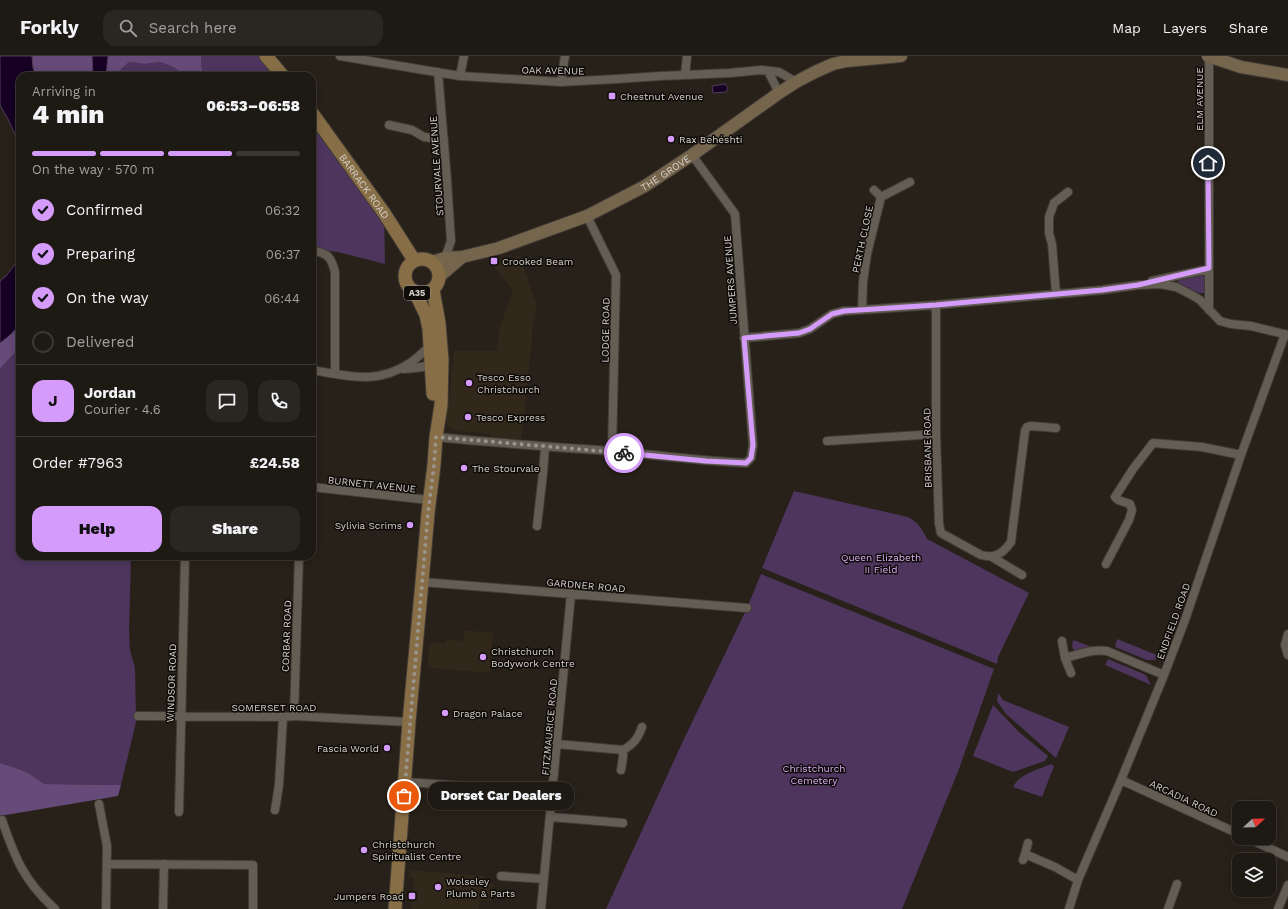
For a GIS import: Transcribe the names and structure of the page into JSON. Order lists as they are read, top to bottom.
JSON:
{
  "streets": {
    "main road": ["BARRACK ROAD", "A35"],
    "street": [
      "OAK AVENUE",
      "ELM AVENUE",
      "STOURVALE AVENUE",
      "THE GROVE",
      "PERTH CLOSE",
      "JUMPERS AVENUE",
      "LODGE ROAD",
      "BRISBANE ROAD",
      "BURNETT AVENUE",
      "GARDNER ROAD",
      "ENDFIELD ROAD",
      "CORBAR ROAD",
      "WINDSOR ROAD",
      "SOMERSET ROAD",
      "FITZMAURICE ROAD",
      "ARCADIA ROAD"
    ]
  },
  "crossings": [
    ["OAK AVENUE", "STOURVALE AVENUE"],
    ["OAK AVENUE", "THE GROVE"],
    ["STOURVALE AVENUE", "THE GROVE"],
    ["THE GROVE", "BARRACK ROAD"],
    ["THE GROVE", "JUMPERS AVENUE"],
    ["THE GROVE", "A35"],
    ["THE GROVE", "LODGE ROAD"],
    ["BARRACK ROAD", "A35"],
    ["JUMPERS AVENUE", "A35"],
    ["JUMPERS AVENUE", "LODGE ROAD"],
    ["A35", "BURNETT AVENUE"],
    ["A35", "GARDNER ROAD"],
    ["A35", "SOMERSET ROAD"],
    ["GARDNER ROAD", "FITZMAURICE ROAD"],
    ["ENDFIELD ROAD", "ARCADIA ROAD"],
    ["CORBAR ROAD", "SOMERSET ROAD"],
    ["WINDSOR ROAD", "SOMERSET ROAD"]
  ],
  "parks": ["Queen Elizabeth II Field", "Christchurch Cemetery"],
  "places": {
    "transit": ["Chestnut Avenue", "Crooked Beam", "Jumpers Road"],
    "other": [
      "Rax Behéshti",
      "Tesco Esso Christchurch",
      "Tesco Express",
      "The Stourvale",
      "Sylivia Scrims",
      "Christchurch Bodywork Centre",
      "Dragon Palace",
      "Fascia World",
      "Dorset Car Dealers",
      "Christchurch Spiritualist Centre",
      "Wolseley Plumb & Parts"
    ]
  },
  "north": "right",
  "page": {
    "header": "Forkly",
    "search": "Search here",
    "nav": ["Map", "Layers", "Share"],
    "heading": ["4 min", "Arriving in", "06:53–06:58"],
    "panel": [
      "Jordan",
      "Courier · 4.6",
      "Order #7963",
      "£24.58"
    ],
    "bar": "On the way · 570 m",
    "list": [
      ["Confirmed", "06:32"],
      ["Preparing", "06:37"],
      ["On the way", "06:44"],
      "Delivered"
    ],
    "round": "J",
    "buttons": ["Help", "Share"],
    "bubble": "Dorset Car Dealers"
  }
}
